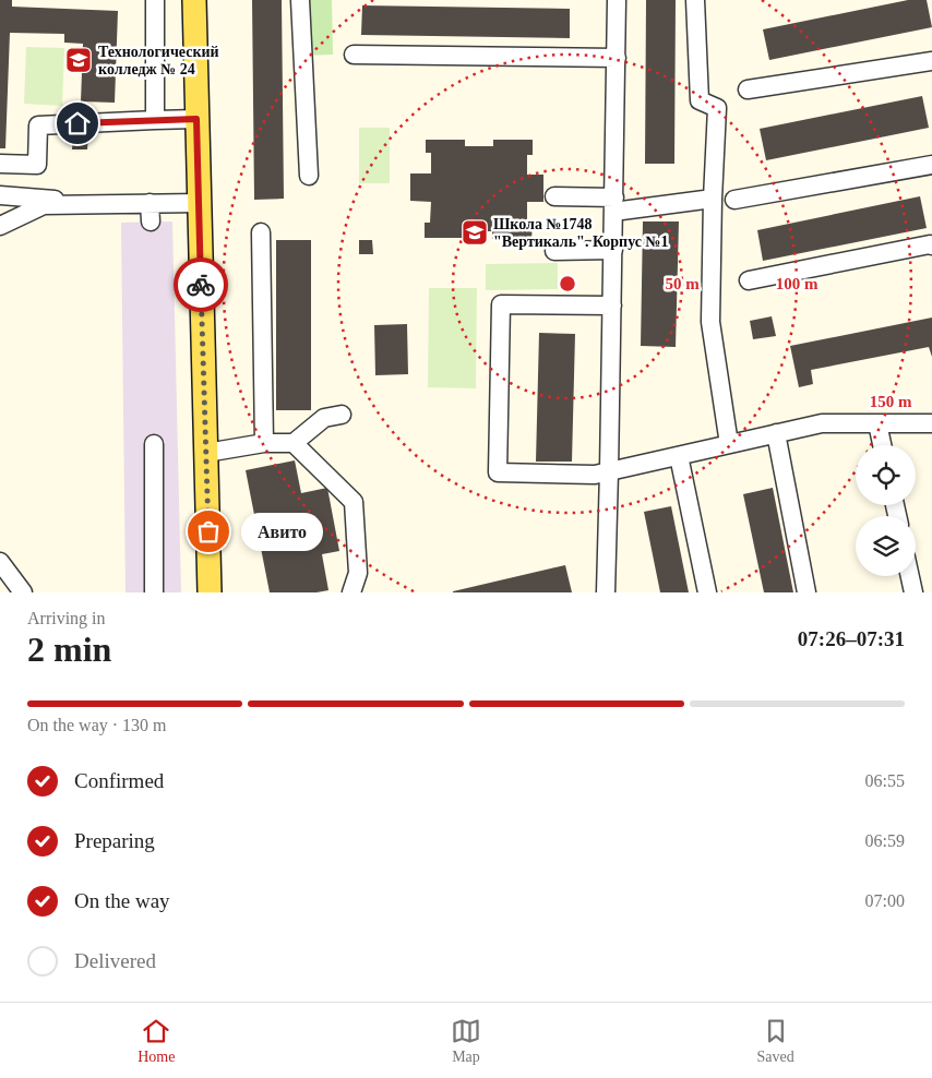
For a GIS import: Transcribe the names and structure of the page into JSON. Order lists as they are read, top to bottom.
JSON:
{
  "places": {
    "school or university": ["Технологический колледж № 24", "Школа №1748 \"Вертикаль\". Корпус №1"],
    "other": ["Авито"]
  },
  "page": {
    "bubble": "Авито",
    "heading": ["2 min", "Arriving in", "07:26–07:31"],
    "bar": "On the way · 130 m",
    "list": [
      ["Confirmed", "06:55"],
      ["Preparing", "06:59"],
      ["On the way", "07:00"],
      "Delivered"
    ],
    "tabs": ["Home", "Map", "Saved"]
  },
  "rings": ["50 m", "100 m", "150 m"]
}
